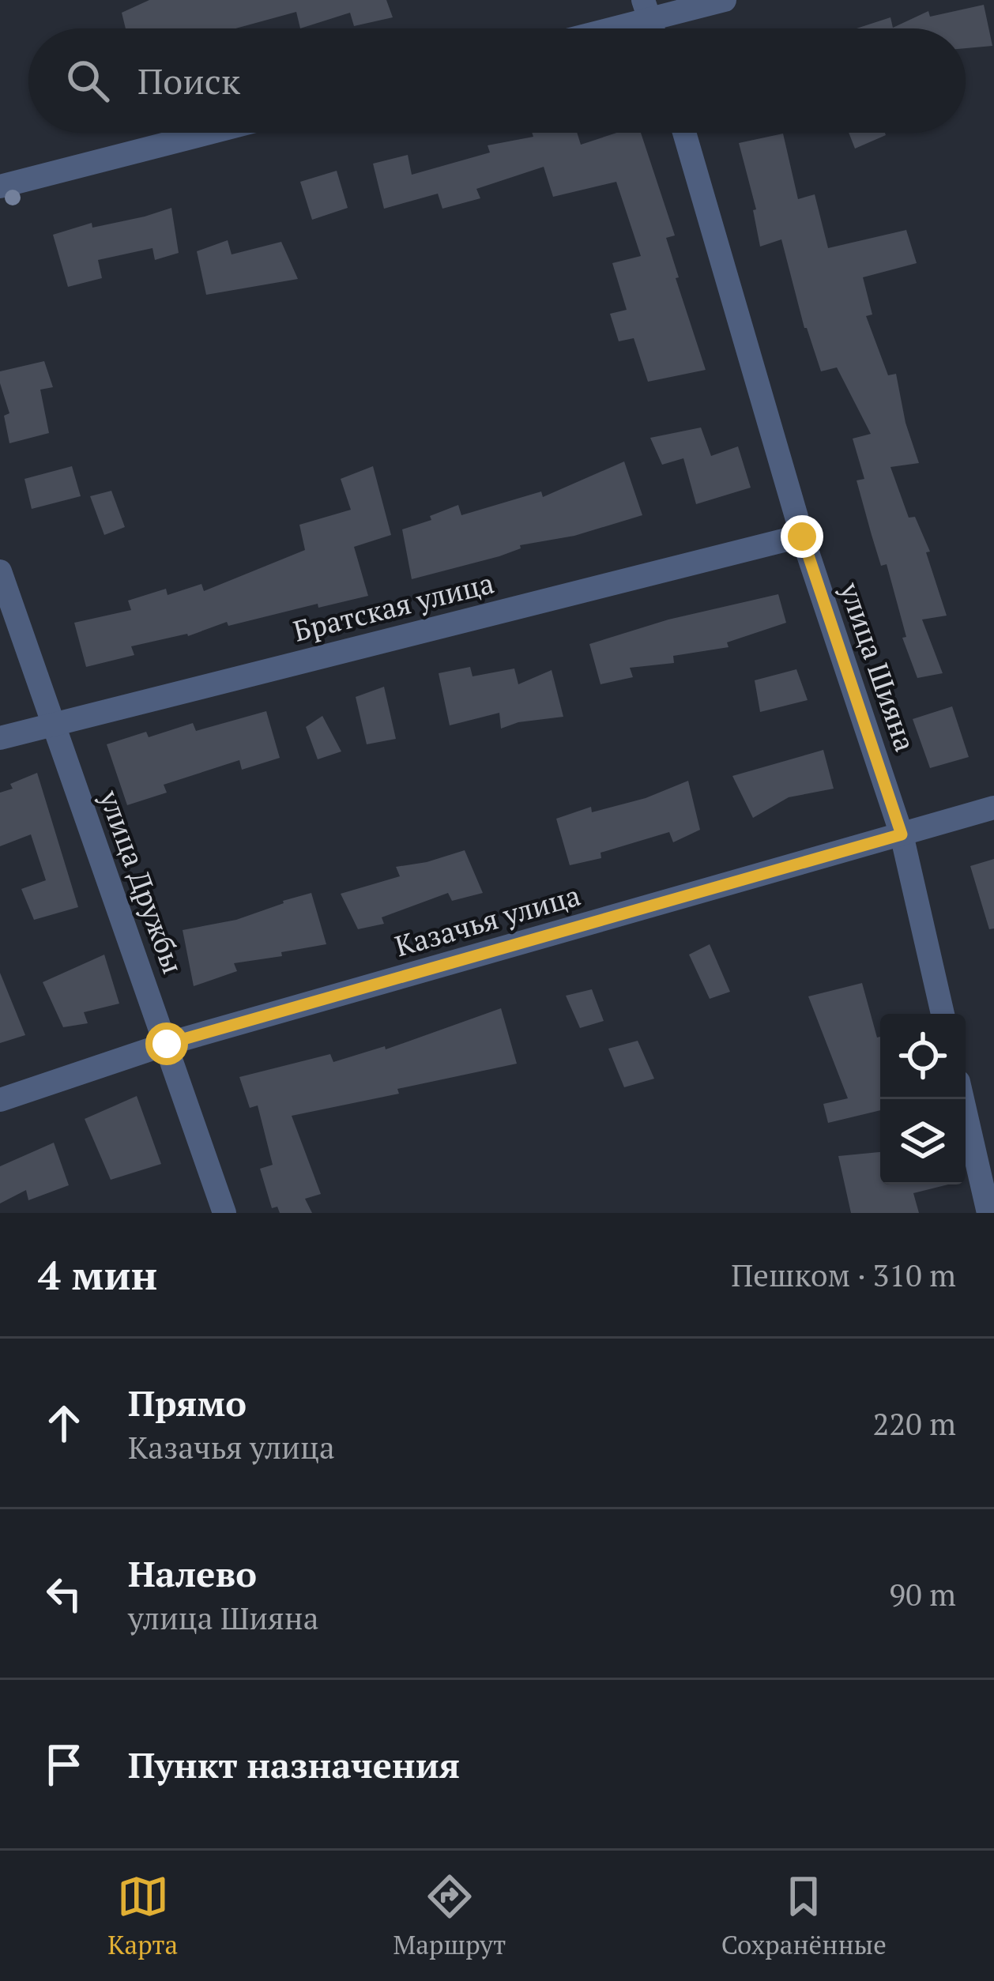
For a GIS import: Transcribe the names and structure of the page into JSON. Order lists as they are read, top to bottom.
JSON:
{
  "streets": {
    "street": [
      "Братская улица",
      "улица Шияна",
      "улица Дружбы",
      "Казачья улица"
    ]
  },
  "crossings": [
    ["Братская улица", "улица Шияна"],
    ["Братская улица", "улица Дружбы"],
    ["улица Шияна", "Казачья улица"],
    ["улица Дружбы", "Казачья улица"]
  ],
  "page": {
    "search": "Поиск",
    "heading": ["4 мин", "Пешком · 310 m"],
    "list": [
      ["Прямо", "Казачья улица", "220 m"],
      ["Налево", "улица Шияна", "90 m"],
      "Пункт назначения"
    ],
    "nav": ["Карта", "Маршрут", "Сохранённые"]
  }
}
